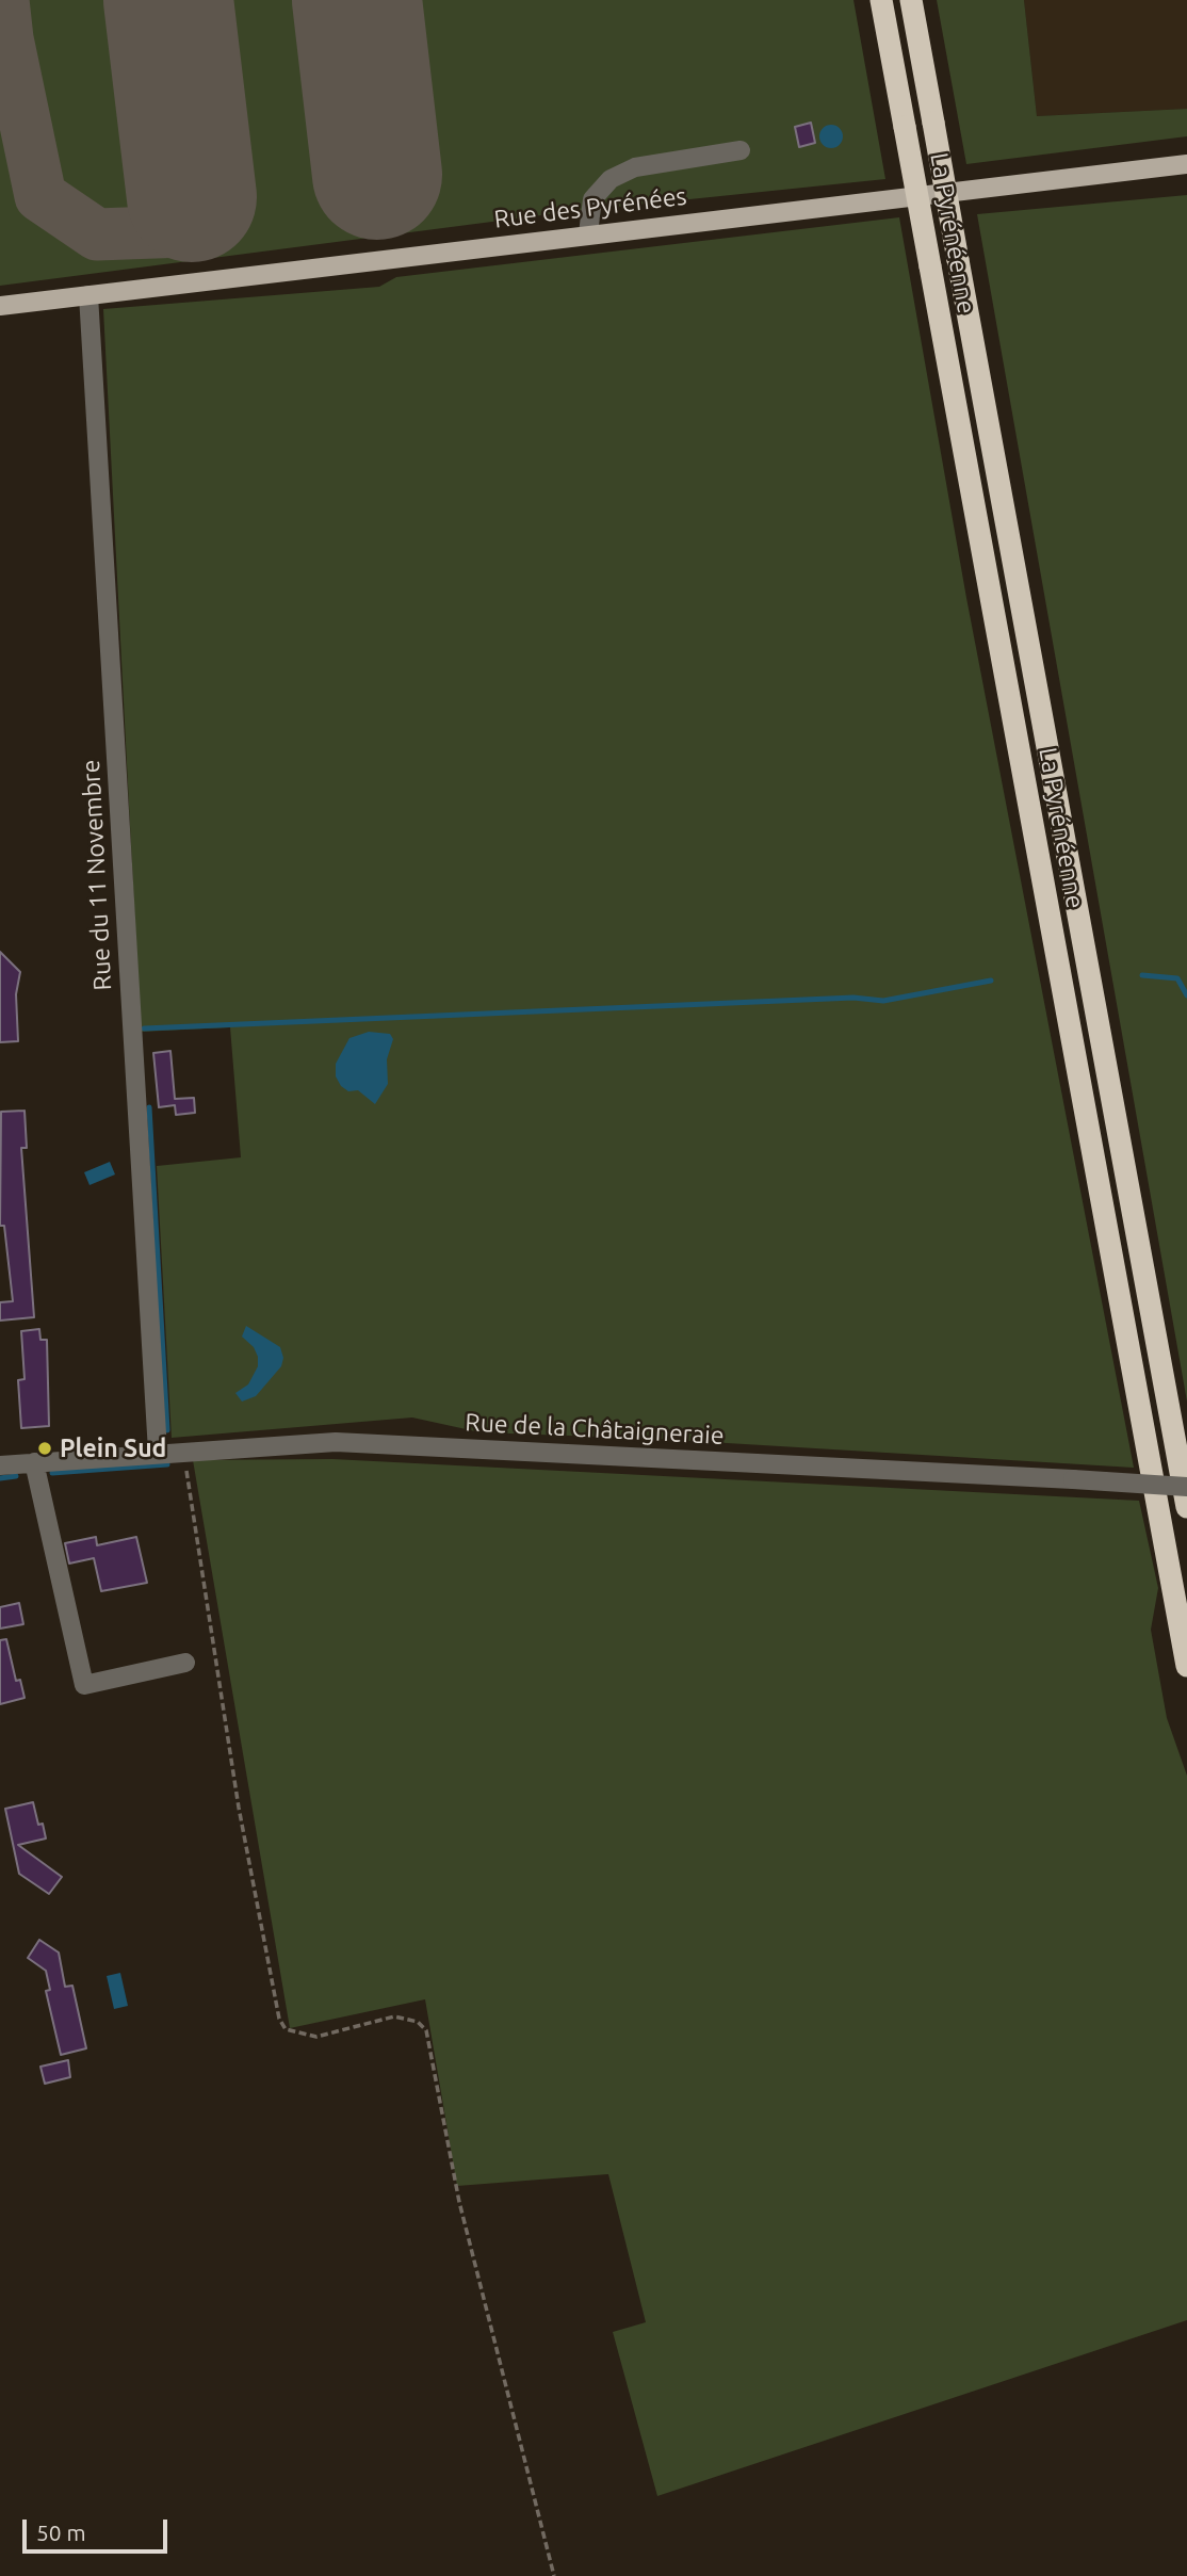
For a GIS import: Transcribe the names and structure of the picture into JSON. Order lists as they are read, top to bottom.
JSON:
{
  "streets": {
    "highway": ["La Pyrénéenne"],
    "main road": ["Rue des Pyrénées"],
    "street": ["Rue du 11 Novembre", "Rue de la Châtaigneraie"]
  },
  "crossings": [
    ["Rue des Pyrénées", "Rue du 11 Novembre"],
    ["Rue du 11 Novembre", "Rue de la Châtaigneraie"]
  ],
  "places": ["Plein Sud"],
  "scale_bar": "50 m"
}
